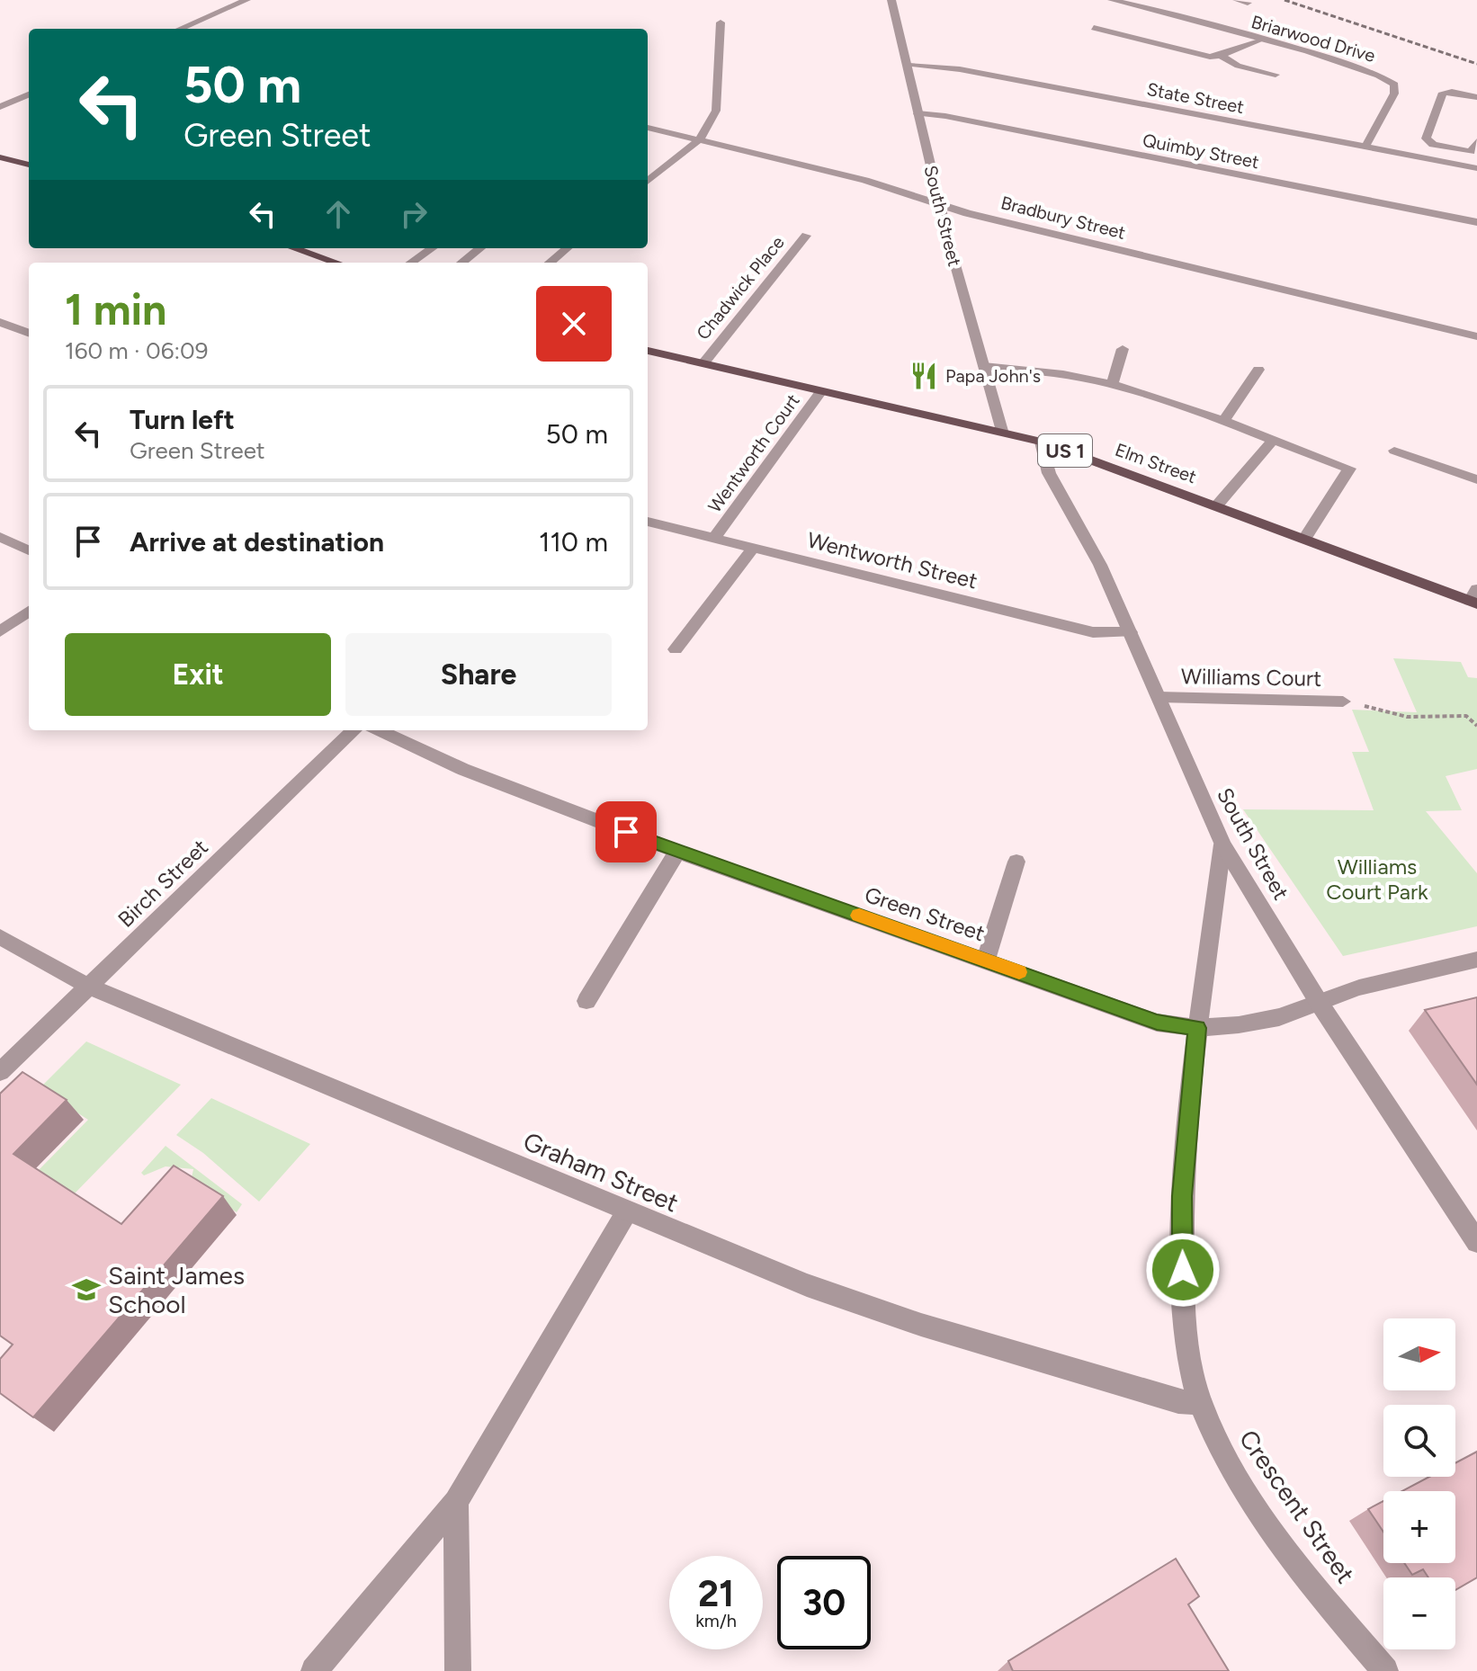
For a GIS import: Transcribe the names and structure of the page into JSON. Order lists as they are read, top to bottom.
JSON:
{
  "streets": {
    "main road": ["US 1", "Elm Street"],
    "street": [
      "Briarwood Drive",
      "State Street",
      "Quimby Street",
      "South Street",
      "Bradbury Street",
      "Chadwick Place",
      "Wentworth Court",
      "Wentworth Street",
      "Williams Court",
      "Birch Street",
      "Green Street",
      "Graham Street",
      "Crescent Street"
    ]
  },
  "crossings": [
    ["Briarwood Drive", "State Street"],
    ["State Street", "South Street"],
    ["Quimby Street", "South Street"],
    ["South Street", "Bradbury Street"],
    ["South Street", "Elm Street"],
    ["South Street", "Wentworth Street"],
    ["South Street", "Williams Court"],
    ["South Street", "Green Street"],
    ["South Street", "Crescent Street"],
    ["Chadwick Place", "Elm Street"],
    ["Wentworth Court", "Elm Street"],
    ["Wentworth Court", "Wentworth Street"],
    ["Birch Street", "Graham Street"],
    ["Green Street", "Crescent Street"],
    ["Graham Street", "Crescent Street"]
  ],
  "parks": ["Williams Court Park"],
  "places": {
    "restaurant": ["Papa John's"],
    "school or university": ["Saint James School"]
  },
  "north": "right",
  "page": {
    "turn": ["50 m", "Green Street"],
    "heading": ["1 min", "160 m · 06:09"],
    "list": [
      {
        "name": "Turn left",
        "note": "Green Street",
        "value": "50 m"
      },
      {
        "name": "Arrive at destination",
        "value": "110 m"
      }
    ],
    "buttons": ["Exit", "Share"],
    "map_buttons": ["+", "−"],
    "speed": "21 km/h",
    "limit": "30"
  }
}
